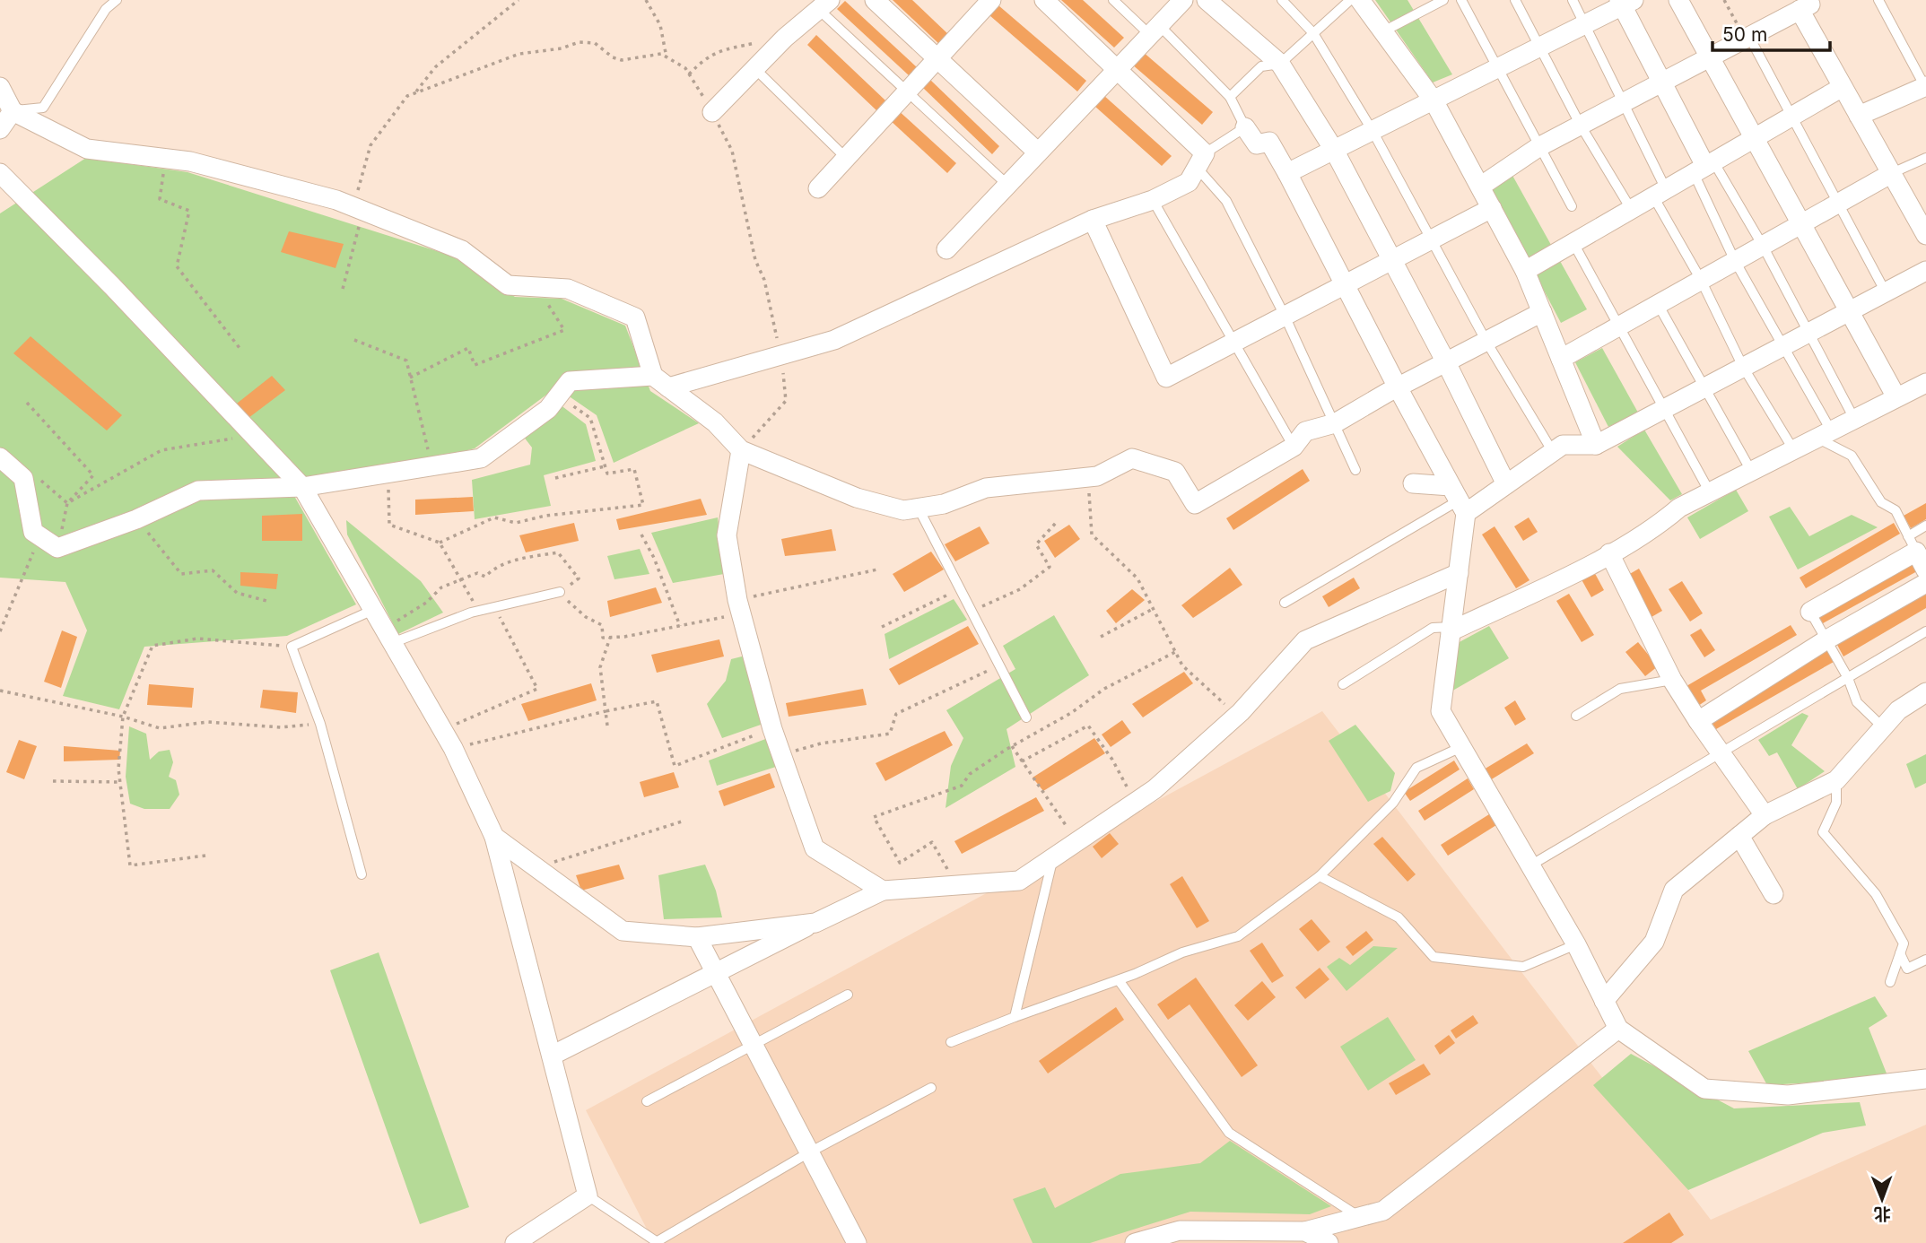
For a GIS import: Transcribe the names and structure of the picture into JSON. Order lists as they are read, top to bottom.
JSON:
{
  "scale_bar": "50 m",
  "north": "bottom"
}
